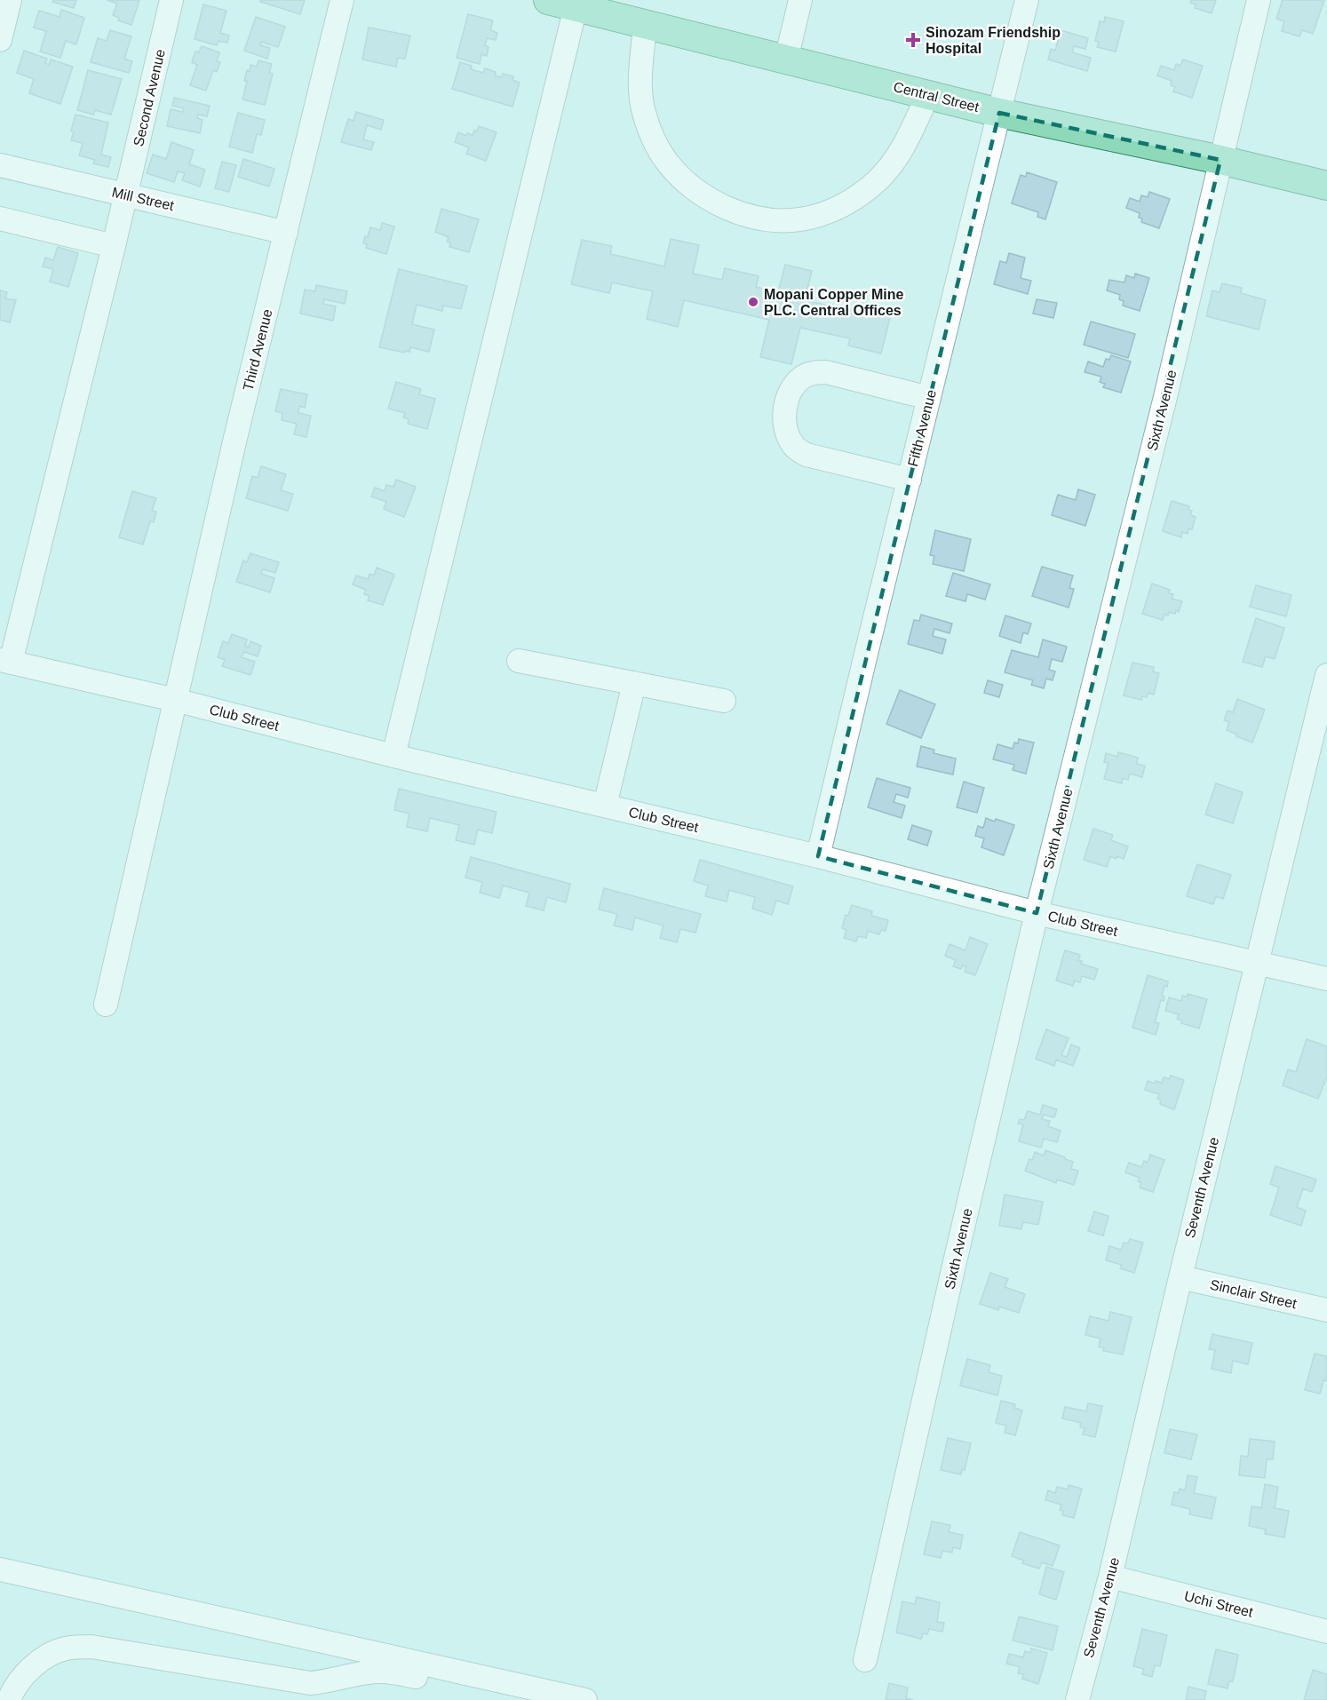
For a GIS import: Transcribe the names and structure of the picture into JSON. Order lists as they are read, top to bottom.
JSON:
{
  "streets": {
    "main road": ["Central Street"],
    "street": [
      "Second Avenue",
      "Mill Street",
      "Third Avenue",
      "Sixth Avenue",
      "Fifth Avenue",
      "Club Street",
      "Seventh Avenue",
      "Sinclair Street",
      "Uchi Street"
    ]
  },
  "crossings": [
    ["Central Street", "Sixth Avenue"],
    ["Central Street", "Fifth Avenue"],
    ["Second Avenue", "Mill Street"],
    ["Second Avenue", "Club Street"],
    ["Mill Street", "Third Avenue"],
    ["Third Avenue", "Club Street"],
    ["Sixth Avenue", "Club Street"],
    ["Fifth Avenue", "Club Street"],
    ["Club Street", "Seventh Avenue"],
    ["Seventh Avenue", "Sinclair Street"],
    ["Seventh Avenue", "Uchi Street"]
  ],
  "places": {
    "health": ["Sinozam Friendship Hospital"],
    "other": ["Mopani Copper Mine PLC. Central Offices"]
  }
}
